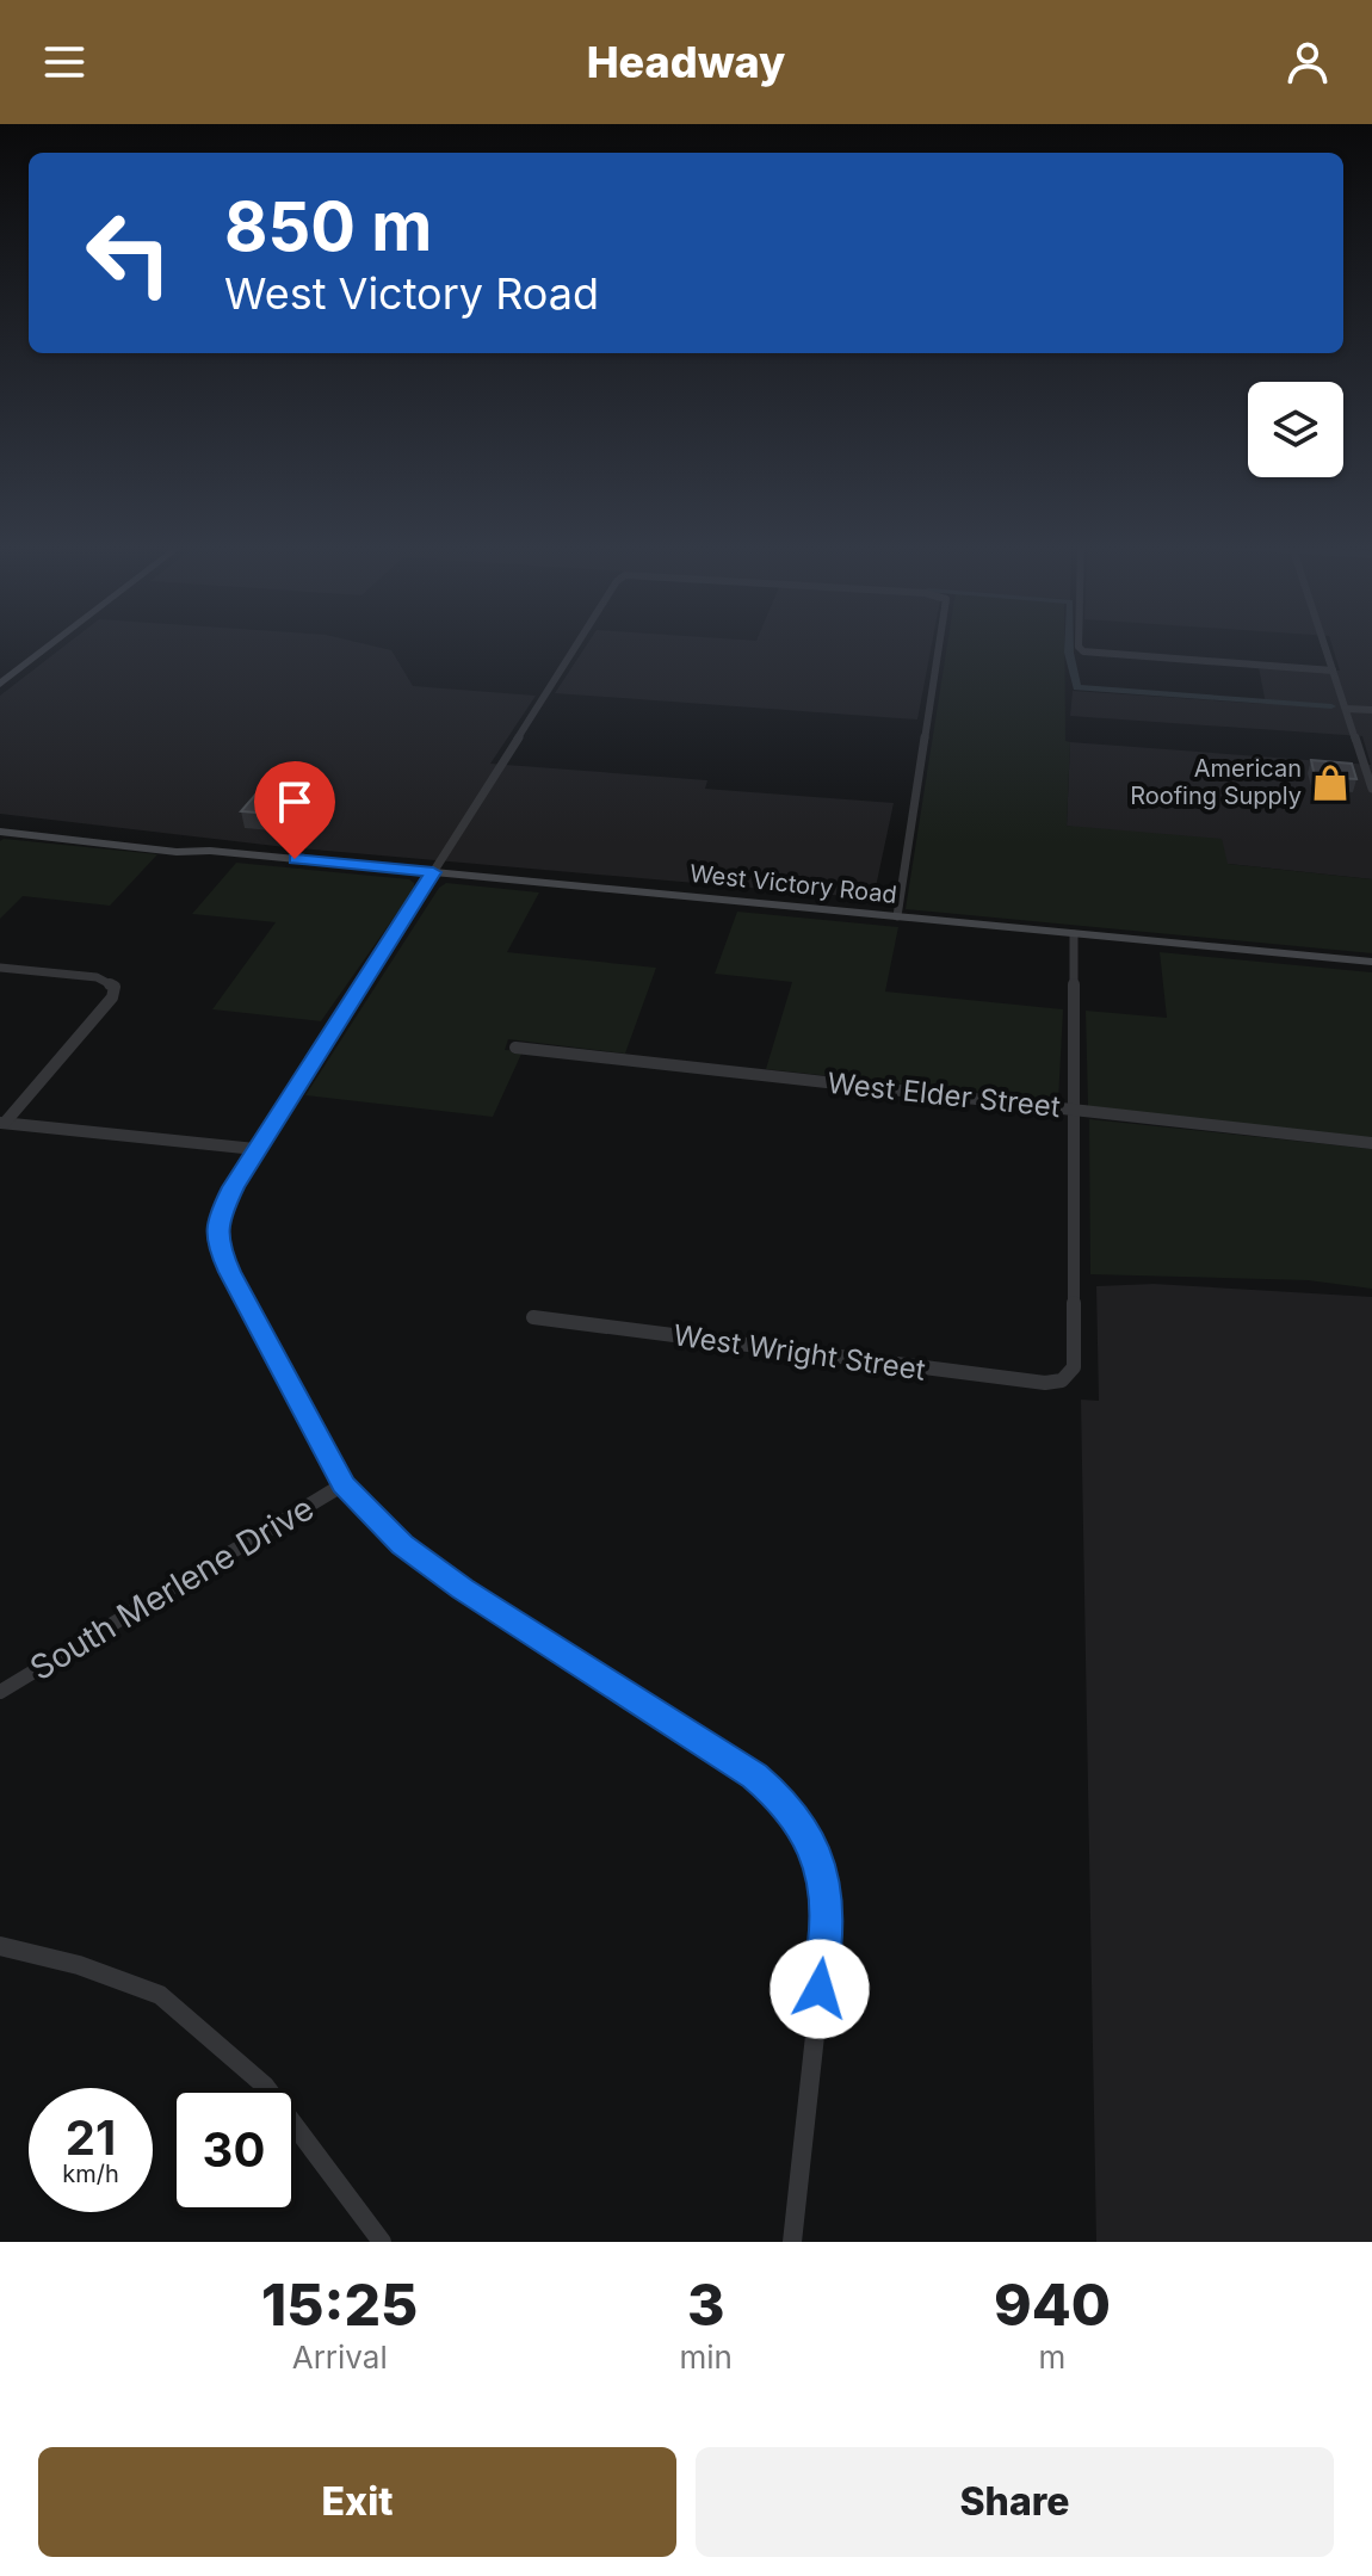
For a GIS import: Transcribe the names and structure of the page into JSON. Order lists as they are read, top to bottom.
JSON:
{
  "streets": {
    "main road": ["West Victory Road"],
    "street": ["West Elder Street", "West Wright Street", "South Merlene Drive"]
  },
  "crossings": [
    ["West Elder Street", "West Wright Street"]
  ],
  "places": {
    "shop": ["American Roofing Supply"]
  },
  "page": {
    "header": "Headway",
    "turn": ["850 m", "West Victory Road"],
    "speed": "21 km/h",
    "limit": "30",
    "eta": [
      "15:25",
      "Arrival",
      "3",
      "min",
      "940",
      "m"
    ],
    "buttons": ["Exit", "Share"]
  }
}
